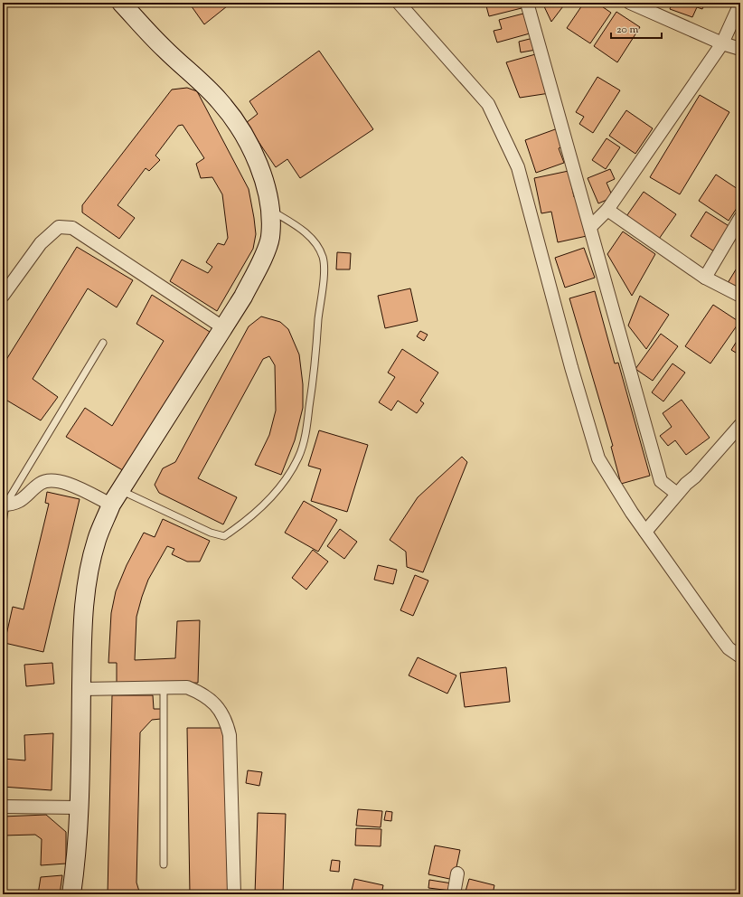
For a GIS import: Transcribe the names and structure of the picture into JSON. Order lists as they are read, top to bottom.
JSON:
{
  "scale_bar": "20 m"
}
